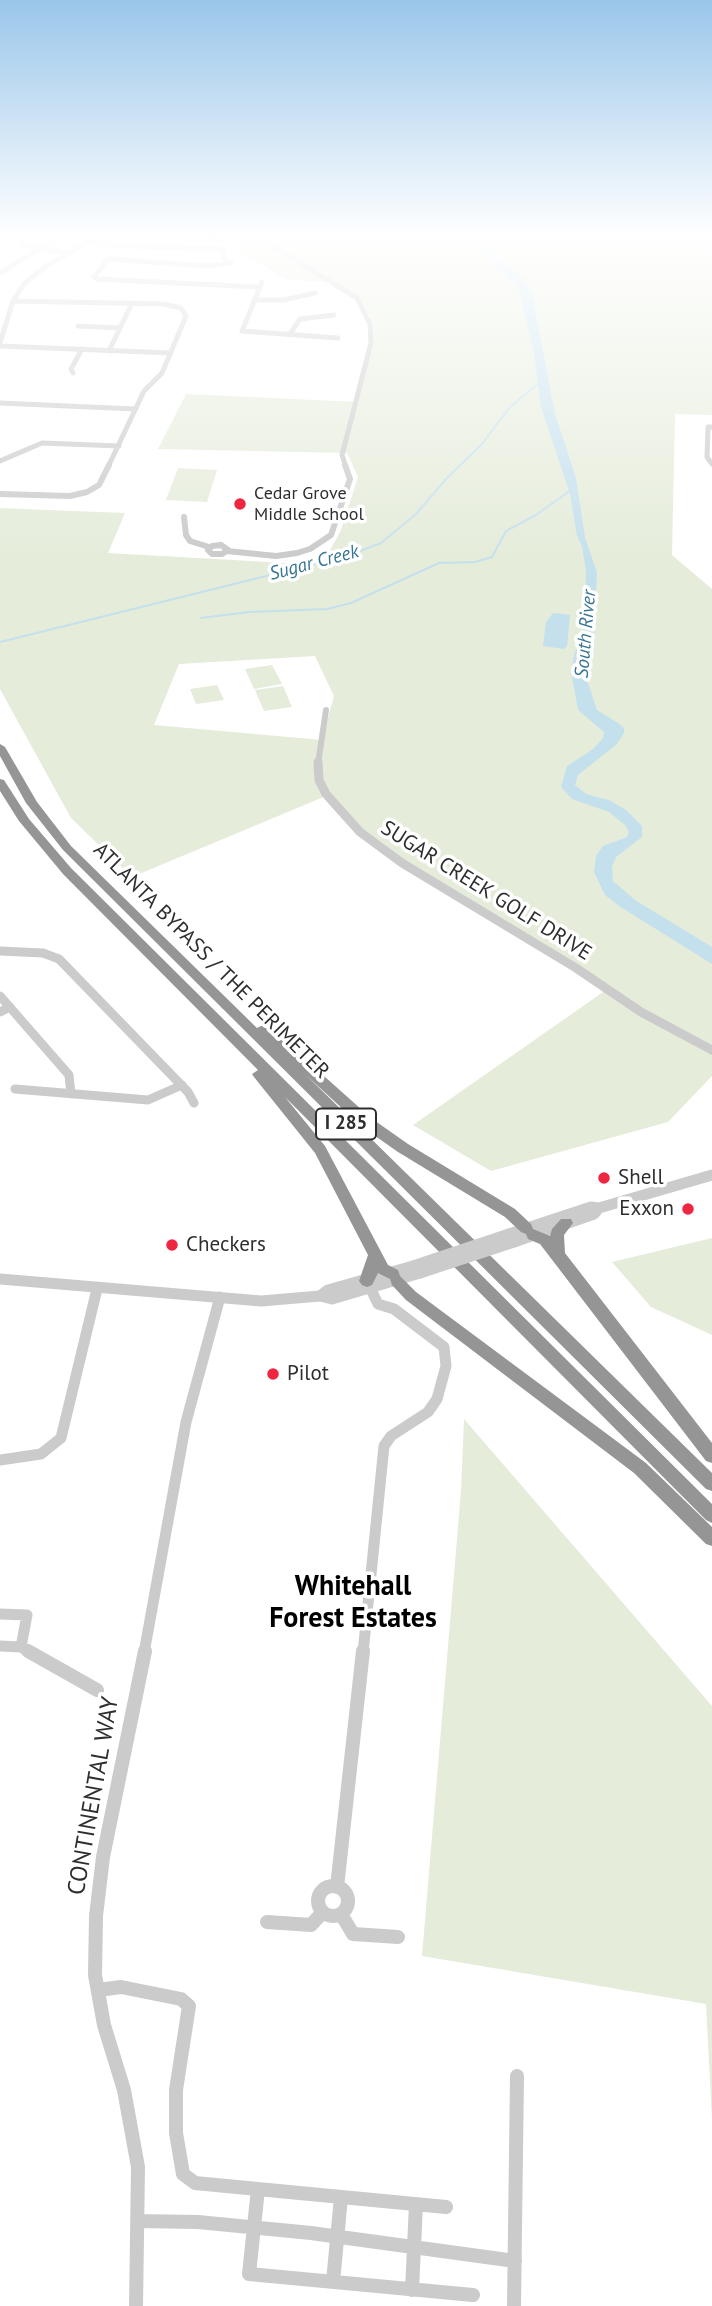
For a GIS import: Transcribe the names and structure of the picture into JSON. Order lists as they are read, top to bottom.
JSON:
{
  "streets": {
    "highway": ["ATLANTA BYPASS / THE PERIMETER", "I 285"],
    "street": ["SUGAR CREEK GOLF DRIVE", "CONTINENTAL WAY"]
  },
  "districts": ["Whitehall Forest Estates"],
  "water": ["Sugar Creek", "South River"],
  "places": [
    "Cedar Grove Middle School",
    "Shell",
    "Exxon",
    "Checkers",
    "Pilot"
  ]
}
